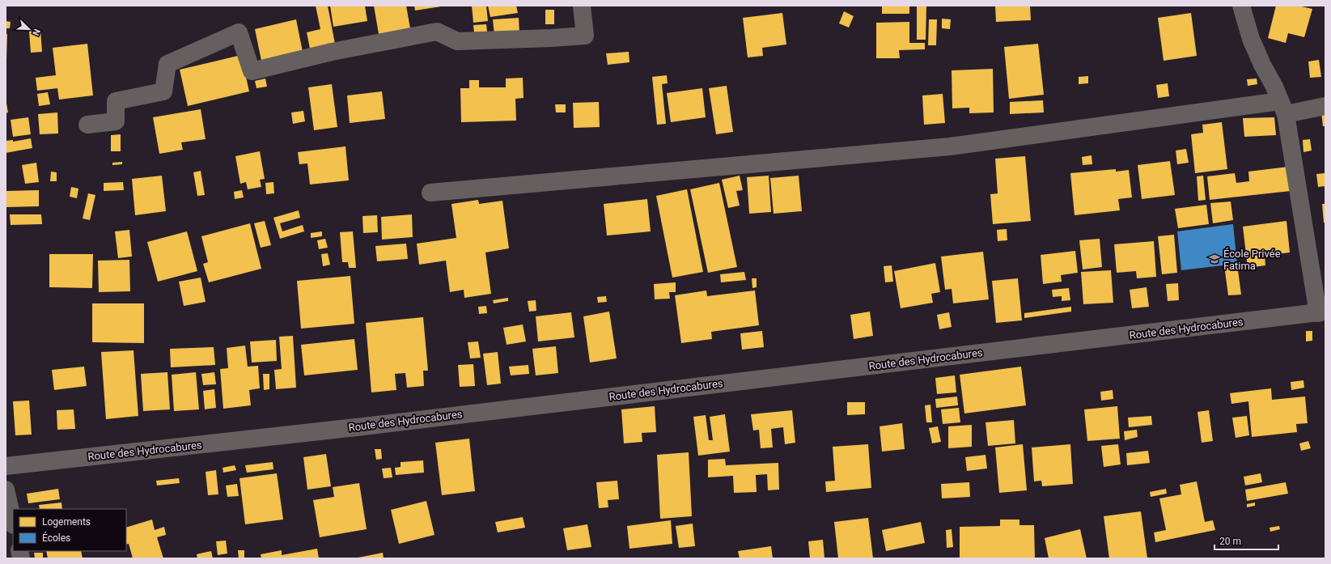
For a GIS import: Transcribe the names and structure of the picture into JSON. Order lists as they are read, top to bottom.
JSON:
{
  "streets": {
    "street": ["Route des Hydrocabures"]
  },
  "places": {
    "school or university": ["École Privée Fatima"]
  },
  "legend": ["Logements", "Écoles"],
  "scale_bar": "20 m",
  "north": "bottom right"
}
